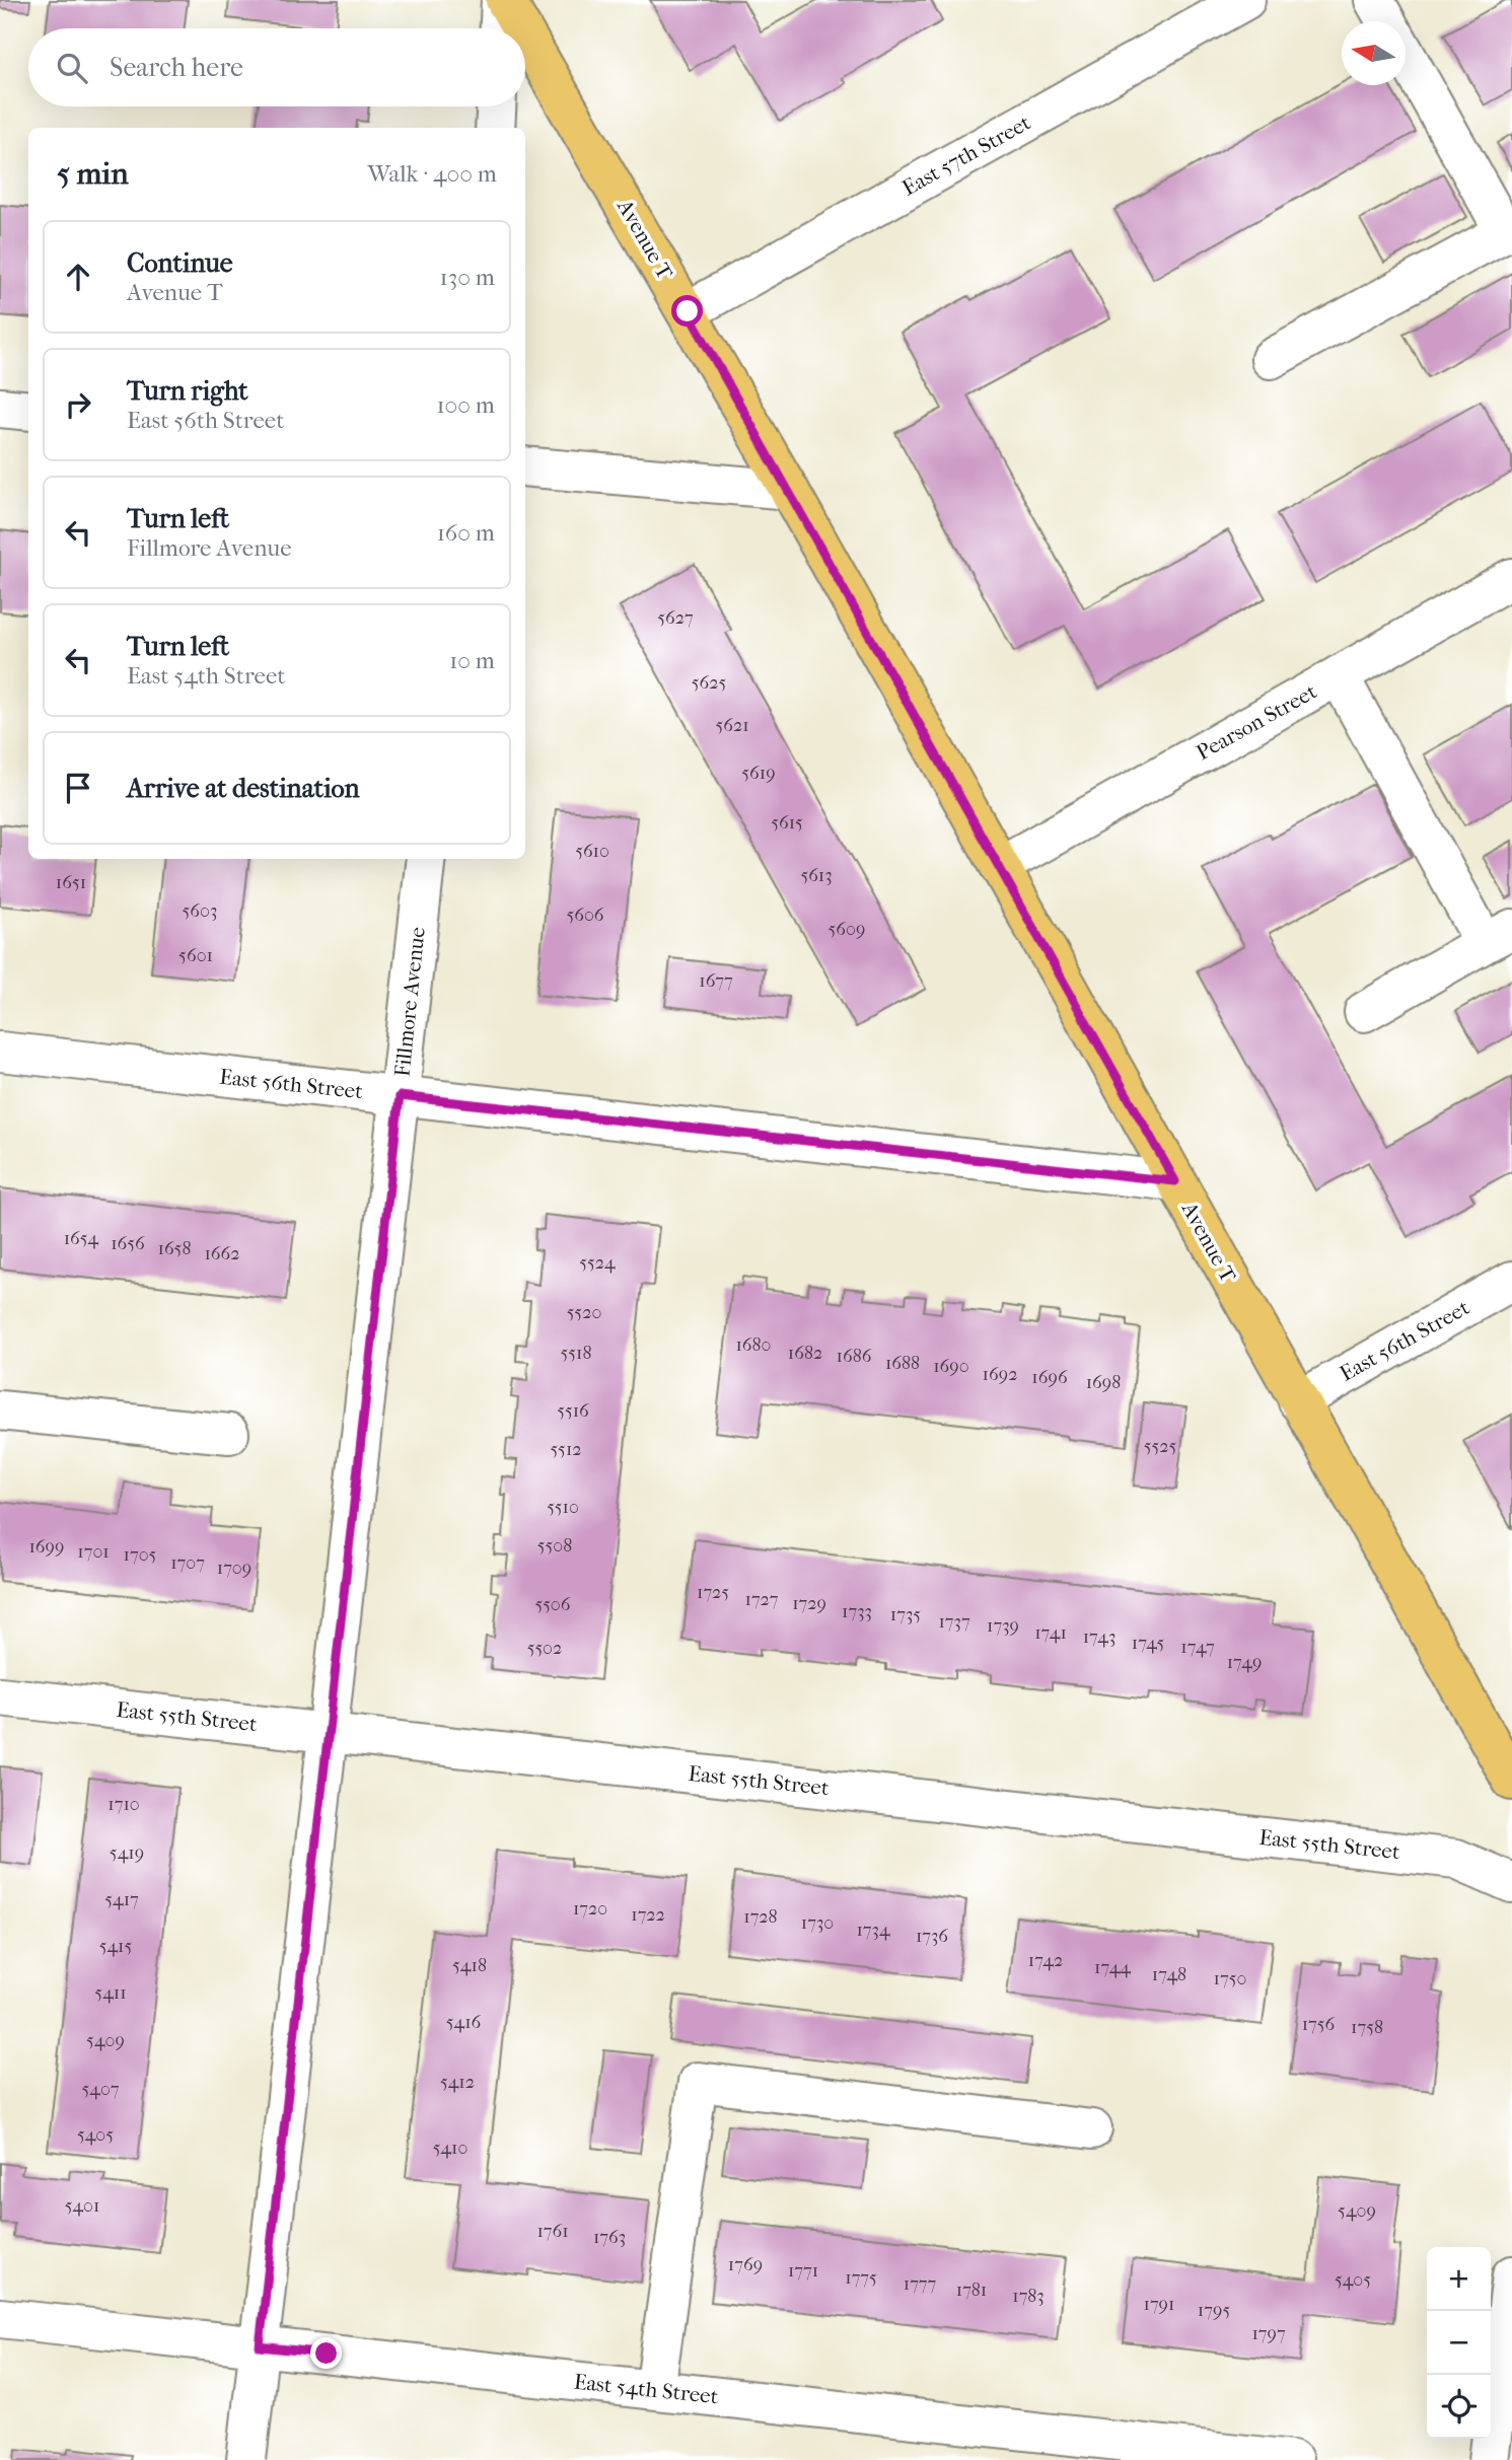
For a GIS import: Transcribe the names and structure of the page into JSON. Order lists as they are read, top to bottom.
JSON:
{
  "streets": {
    "main road": ["Avenue T"],
    "street": [
      "East 57th Street",
      "Pearson Street",
      "Fillmore Avenue",
      "East 56th Street",
      "East 55th Street",
      "East 54th Street"
    ]
  },
  "crossings": [
    ["East 57th Street", "Avenue T"],
    ["Avenue T", "Pearson Street"],
    ["Avenue T", "East 56th Street"],
    ["Fillmore Avenue", "East 56th Street"],
    ["Fillmore Avenue", "East 55th Street"],
    ["Fillmore Avenue", "East 54th Street"]
  ],
  "house_numbers": [
    "5627",
    "5625",
    "5621",
    "5619",
    "5615",
    "5610",
    "5613",
    "1651",
    "5603",
    "5606",
    "5609",
    "5601",
    "1677",
    "1654",
    "1656",
    "1658",
    "1662",
    "5524",
    "5520",
    "1680",
    "5518",
    "1682",
    "1686",
    "1688",
    "1690",
    "1692",
    "1696",
    "1698",
    "5516",
    "5525",
    "5512",
    "5510",
    "5508",
    "1699",
    "1701",
    "1705",
    "1707",
    "1709",
    "1725",
    "1727",
    "1729",
    "5506",
    "1733",
    "1735",
    "1737",
    "1739",
    "1741",
    "1743",
    "1745",
    "1747",
    "5502",
    "1749",
    "1710",
    "5419",
    "5417",
    "1720",
    "1722",
    "1728",
    "1730",
    "1734",
    "1736",
    "5415",
    "1742",
    "5418",
    "1744",
    "1748",
    "1750",
    "5411",
    "5416",
    "1756",
    "1758",
    "5409",
    "5412",
    "5407",
    "5405",
    "5410",
    "5401",
    "5409",
    "1761",
    "1763",
    "1769",
    "1771",
    "1775",
    "5405",
    "1777",
    "1781",
    "1783",
    "1791",
    "1795",
    "1797"
  ],
  "north": "left",
  "page": {
    "search": "Search here",
    "heading": ["5 min", "Walk · 400 m"],
    "list": [
      ["Continue", "Avenue T", "130 m"],
      ["Turn right", "East 56th Street", "100 m"],
      ["Turn left", "Fillmore Avenue", "160 m"],
      ["Turn left", "East 54th Street", "10 m"],
      "Arrive at destination"
    ],
    "map_buttons": ["+", "−"]
  }
}
